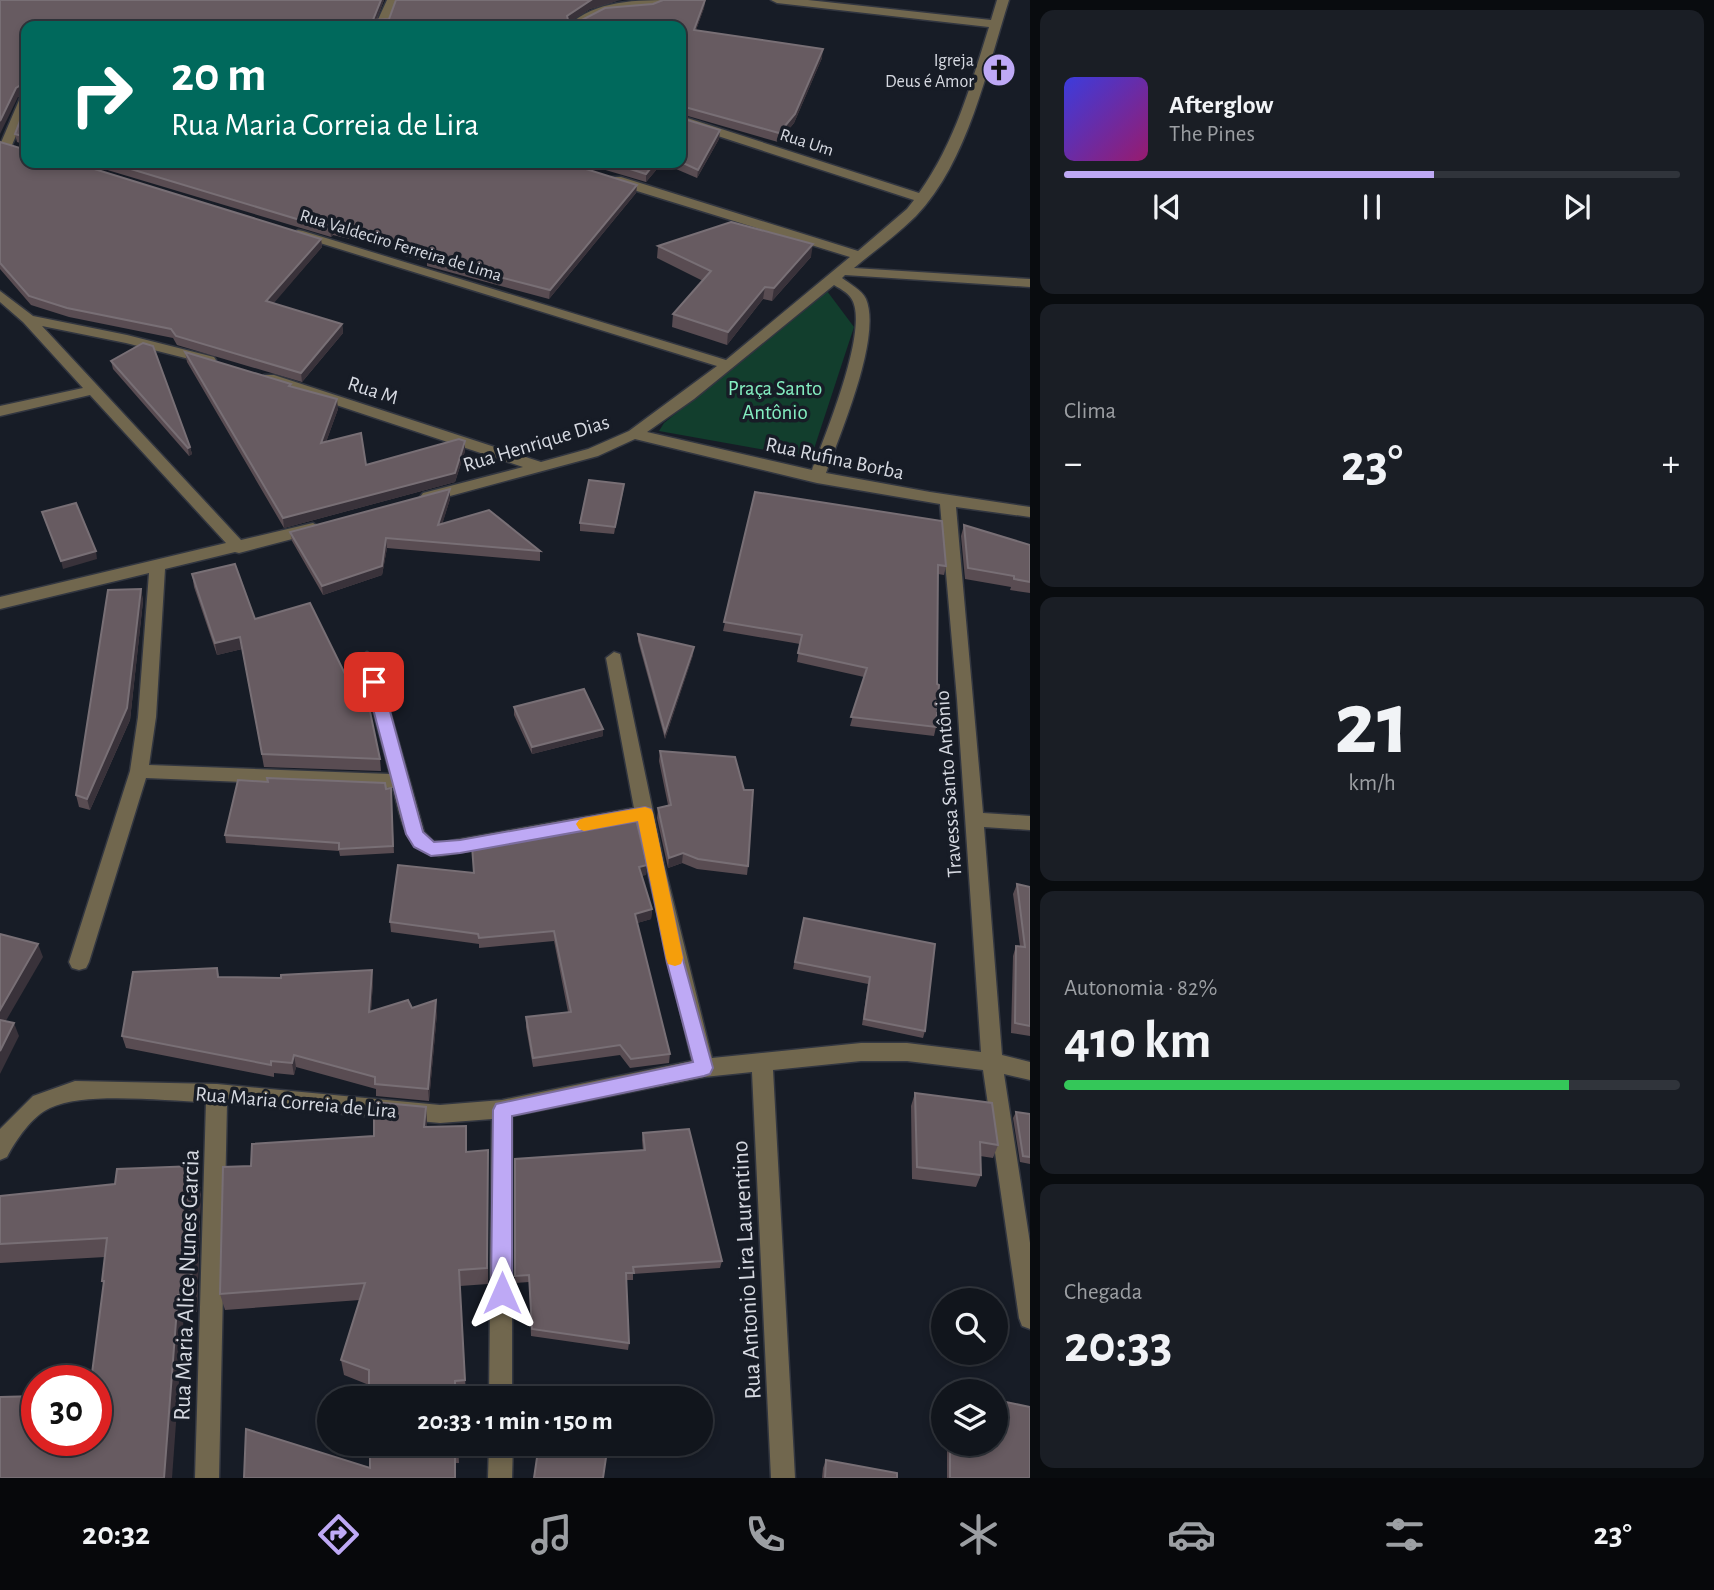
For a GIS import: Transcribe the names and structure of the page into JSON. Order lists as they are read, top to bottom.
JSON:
{
  "streets": {
    "street": [
      "Rua Um",
      "Rua Valdeciro Ferreira de Lima",
      "Rua M",
      "Rua Henrique Dias",
      "Rua Rufina Borba",
      "Travessa Santo Antônio",
      "Rua Maria Correia de Lira",
      "Rua Antonio Lira Laurentino",
      "Rua Maria Alice Nunes Garcia"
    ]
  },
  "crossings": [
    ["Rua Um", "Rua Henrique Dias"],
    ["Rua Valdeciro Ferreira de Lima", "Rua Henrique Dias"],
    ["Rua M", "Rua Henrique Dias"],
    ["Rua Henrique Dias", "Rua Rufina Borba"],
    ["Rua Rufina Borba", "Travessa Santo Antônio"],
    ["Travessa Santo Antônio", "Rua Maria Correia de Lira"],
    ["Rua Maria Correia de Lira", "Rua Antonio Lira Laurentino"],
    ["Rua Maria Correia de Lira", "Rua Maria Alice Nunes Garcia"]
  ],
  "parks": ["Praça Santo Antônio"],
  "places": {
    "church": ["Igreja Deus é Amor"]
  },
  "page": {
    "turn": ["20 m", "Rua Maria Correia de Lira"],
    "song": ["Afterglow", "The Pines"],
    "tile": [
      "Clima",
      ["21", "km/h"],
      ["Autonomia · 82%", "410 km"],
      ["Chegada", "20:33"]
    ],
    "heat": ["−", "23°", "+"],
    "limit": "30",
    "trip": "20:33 · 1 min · 150 m",
    "tabs": ["20:32", "23°"]
  }
}
